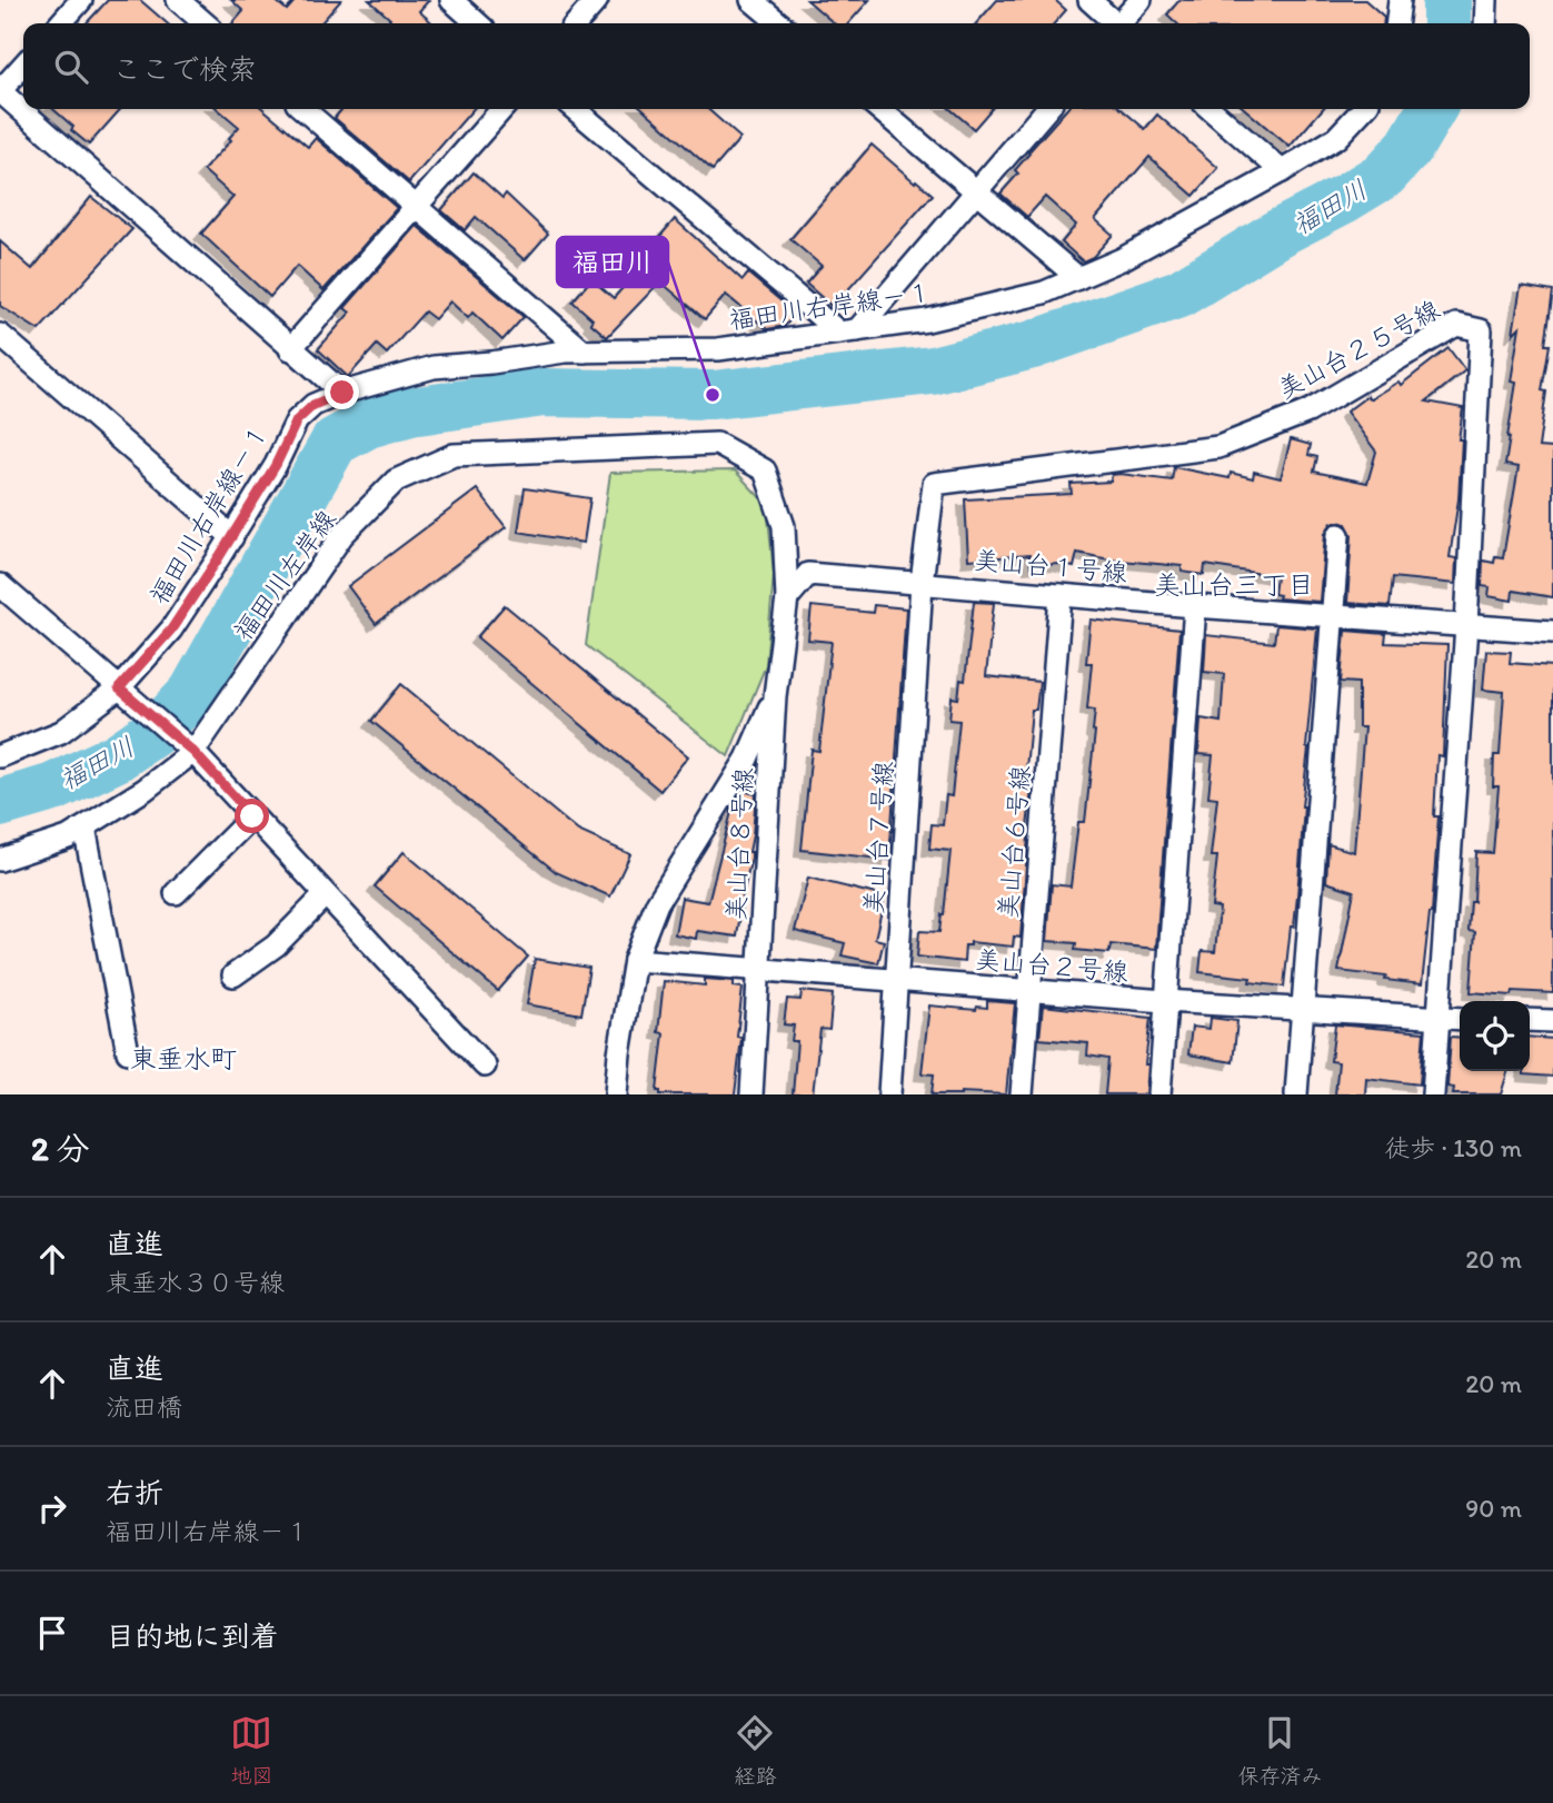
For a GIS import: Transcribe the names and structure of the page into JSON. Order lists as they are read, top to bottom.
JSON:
{
  "streets": {
    "street": [
      "福田川右岸線－１",
      "美山台２５号線",
      "美山台１号線",
      "福田川左岸線",
      "美山台７号線",
      "美山台６号線",
      "美山台８号線",
      "美山台２号線"
    ]
  },
  "crossings": [
    ["美山台２５号線", "美山台１号線"],
    ["美山台２５号線", "美山台７号線"],
    ["美山台１号線", "福田川左岸線"],
    ["美山台１号線", "美山台７号線"],
    ["美山台１号線", "美山台６号線"],
    ["美山台１号線", "美山台８号線"],
    ["福田川左岸線", "美山台８号線"],
    ["美山台７号線", "美山台２号線"],
    ["美山台６号線", "美山台２号線"],
    ["美山台８号線", "美山台２号線"]
  ],
  "districts": ["美山台三丁目", "東垂水町"],
  "water": ["福田川"],
  "places": ["福田川"],
  "page": {
    "search": "ここで検索",
    "heading": ["2 分", "徒歩 · 130 m"],
    "list": [
      ["直進", "東垂水３０号線", "20 m"],
      ["直進", "流田橋", "20 m"],
      ["右折", "福田川右岸線－１", "90 m"],
      "目的地に到着"
    ],
    "nav": ["地図", "経路", "保存済み"]
  }
}
